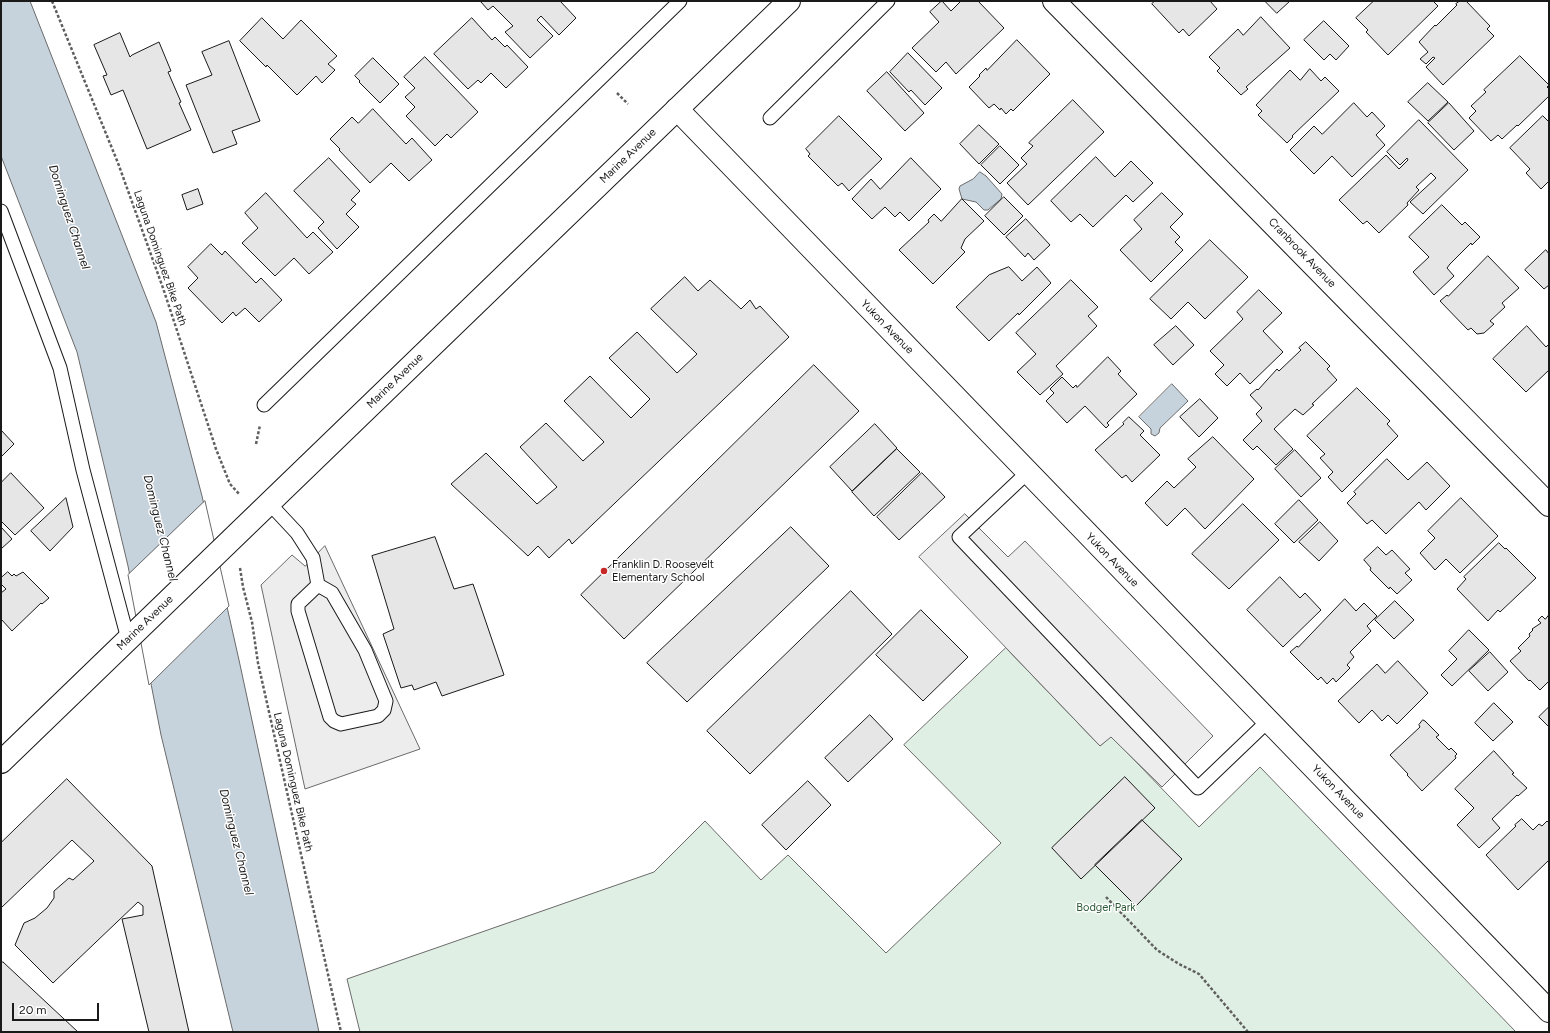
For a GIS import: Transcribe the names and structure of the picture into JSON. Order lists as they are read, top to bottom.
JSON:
{
  "streets": {
    "street": ["Marine Avenue", "Cranbrook Avenue", "Yukon Avenue"],
    "path": ["Laguna Dominguez Bike Path"]
  },
  "crossings": [
    ["Marine Avenue", "Laguna Dominguez Bike Path"],
    ["Marine Avenue", "Yukon Avenue"]
  ],
  "water": ["Dominguez Channel"],
  "parks": ["Bodger Park"],
  "places": ["Franklin D. Roosevelt Elementary School"],
  "scale_bar": "20 m"
}
